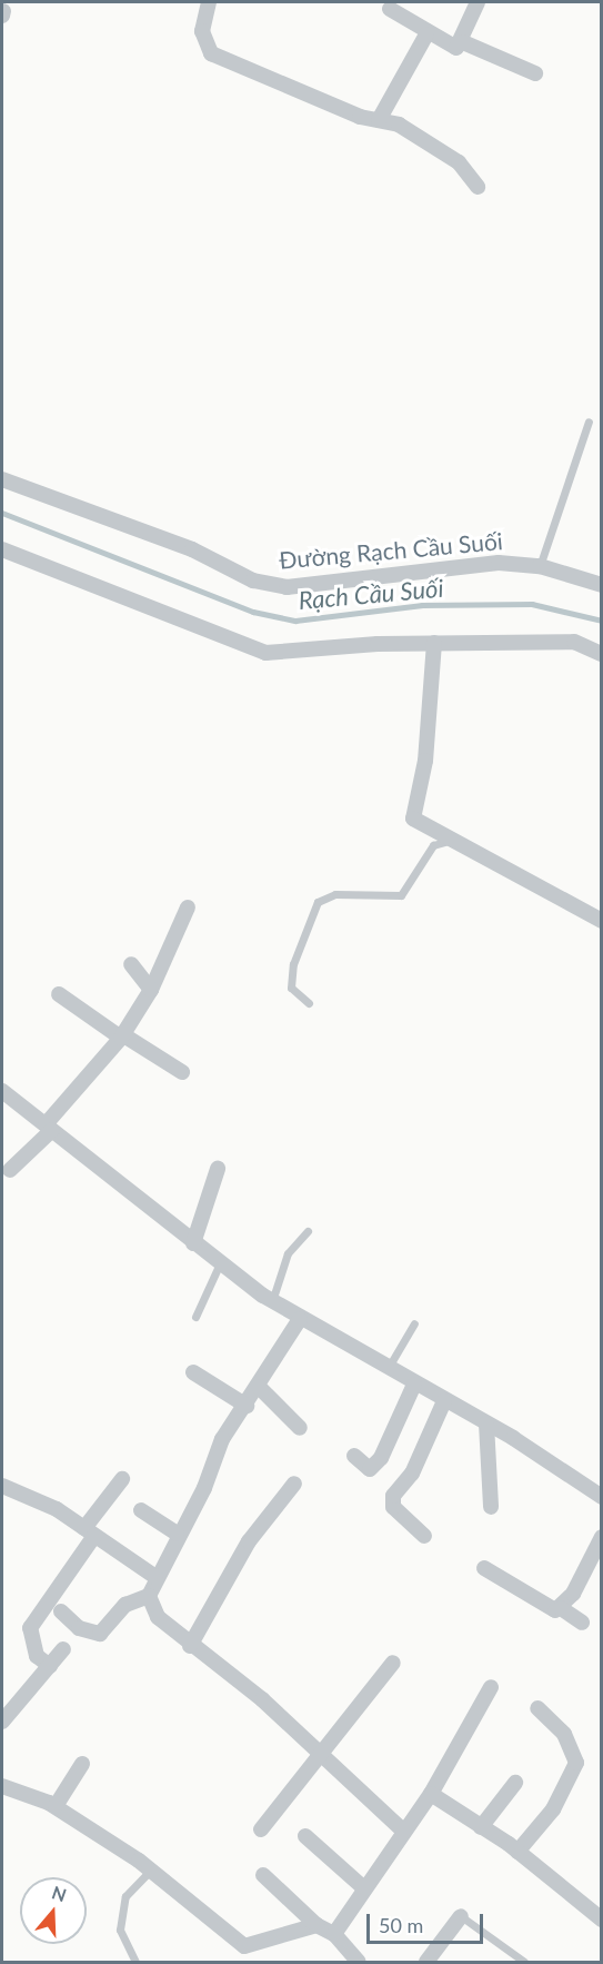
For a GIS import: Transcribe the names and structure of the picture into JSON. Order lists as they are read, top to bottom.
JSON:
{
  "streets": {
    "street": ["Đường Rạch Cầu Suối"]
  },
  "water": ["Rạch Cầu Suối"],
  "scale_bar": "50 m",
  "north": "top"
}
